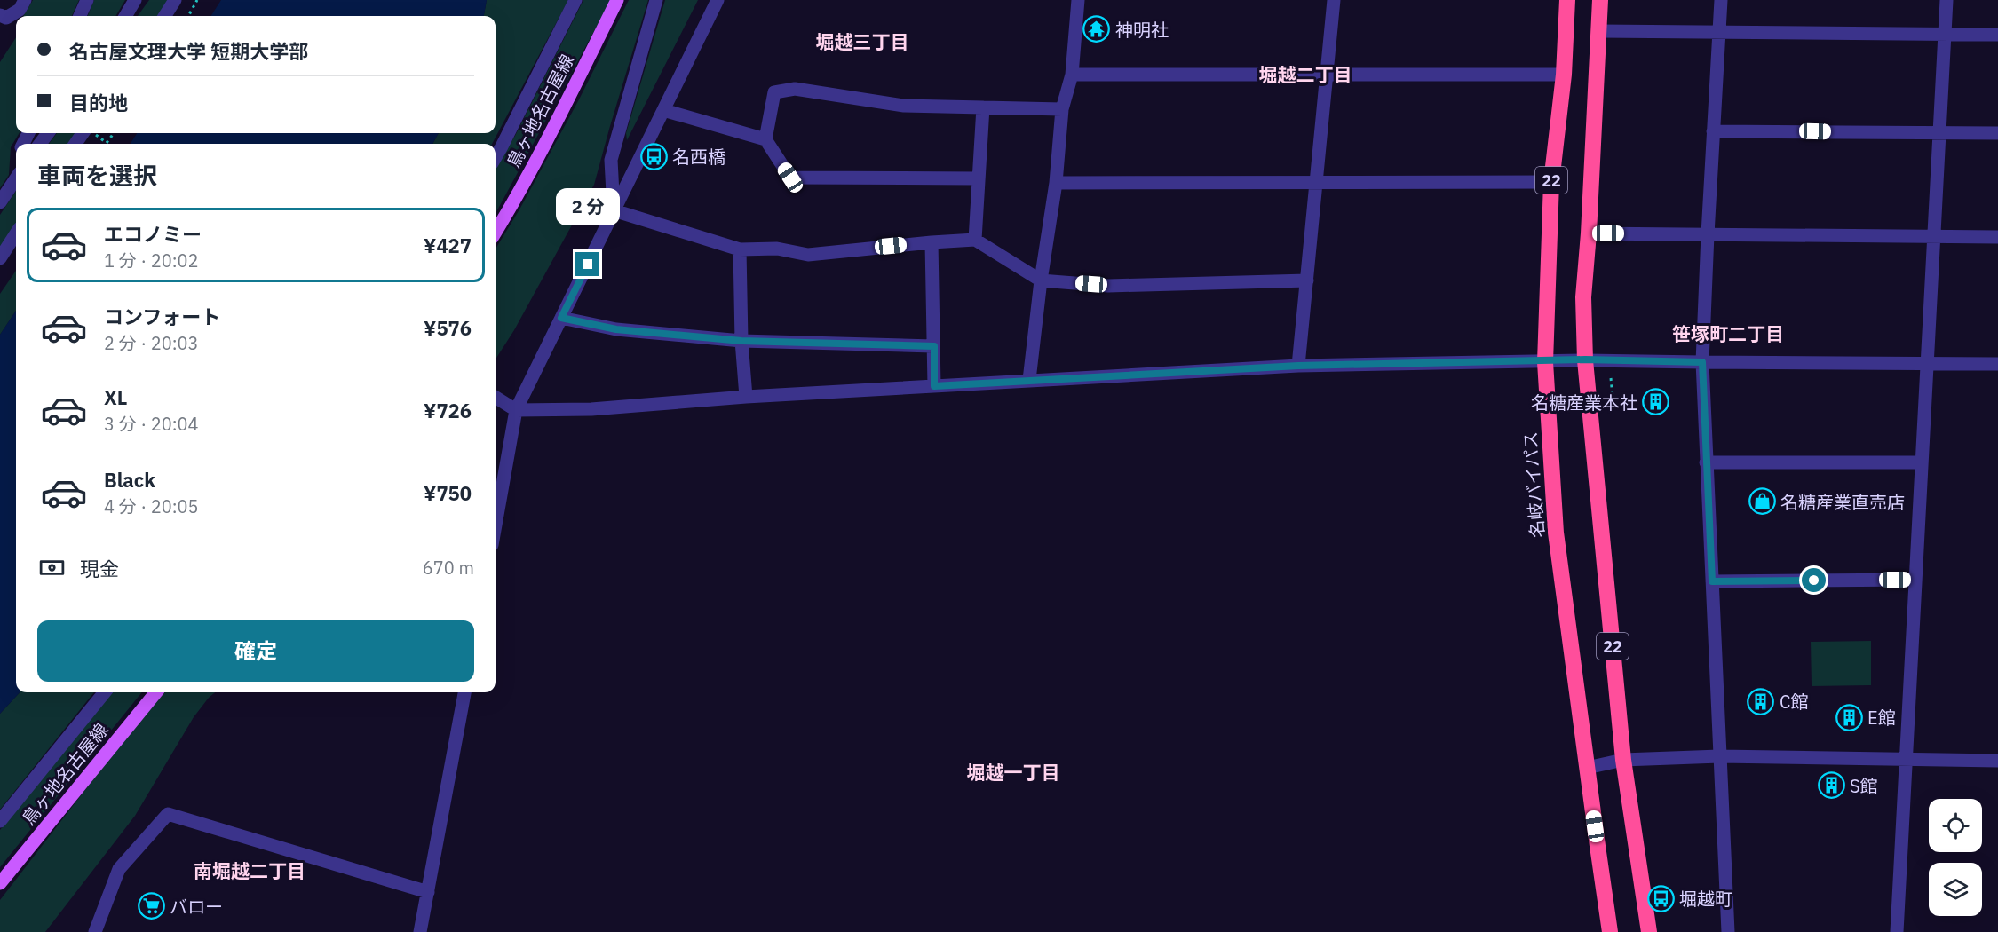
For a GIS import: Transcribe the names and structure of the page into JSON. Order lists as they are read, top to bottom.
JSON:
{
  "streets": {
    "highway": ["22", "名岐バイパス"],
    "main road": ["鳥ヶ地名古屋線"]
  },
  "districts": [
    "堀越三丁目",
    "堀越二丁目",
    "笹塚町二丁目",
    "堀越一丁目",
    "南堀越二丁目"
  ],
  "places": {
    "temple": ["神明社"],
    "bus stop": ["名西橋", "堀越町"],
    "building": [
      "名糖産業本社",
      "C館",
      "E館",
      "S館"
    ],
    "shop": ["名糖産業直売店"],
    "supermarket": ["バロー"]
  },
  "page": {
    "banner": ["名古屋文理大学 短期大学部", "目的地"],
    "heading": "車両を選択",
    "bubble": "2 分",
    "list": [
      {
        "name": "エコノミー",
        "note": "1 分 · 20:02",
        "value": "¥427"
      },
      {
        "name": "コンフォート",
        "note": "2 分 · 20:03",
        "value": "¥576"
      },
      {
        "name": "XL",
        "note": "3 分 · 20:04",
        "value": "¥726"
      },
      {
        "name": "Black",
        "note": "4 分 · 20:05",
        "value": "¥750"
      }
    ],
    "pay": ["現金", "670 m"],
    "buttons": "確定"
  }
}
